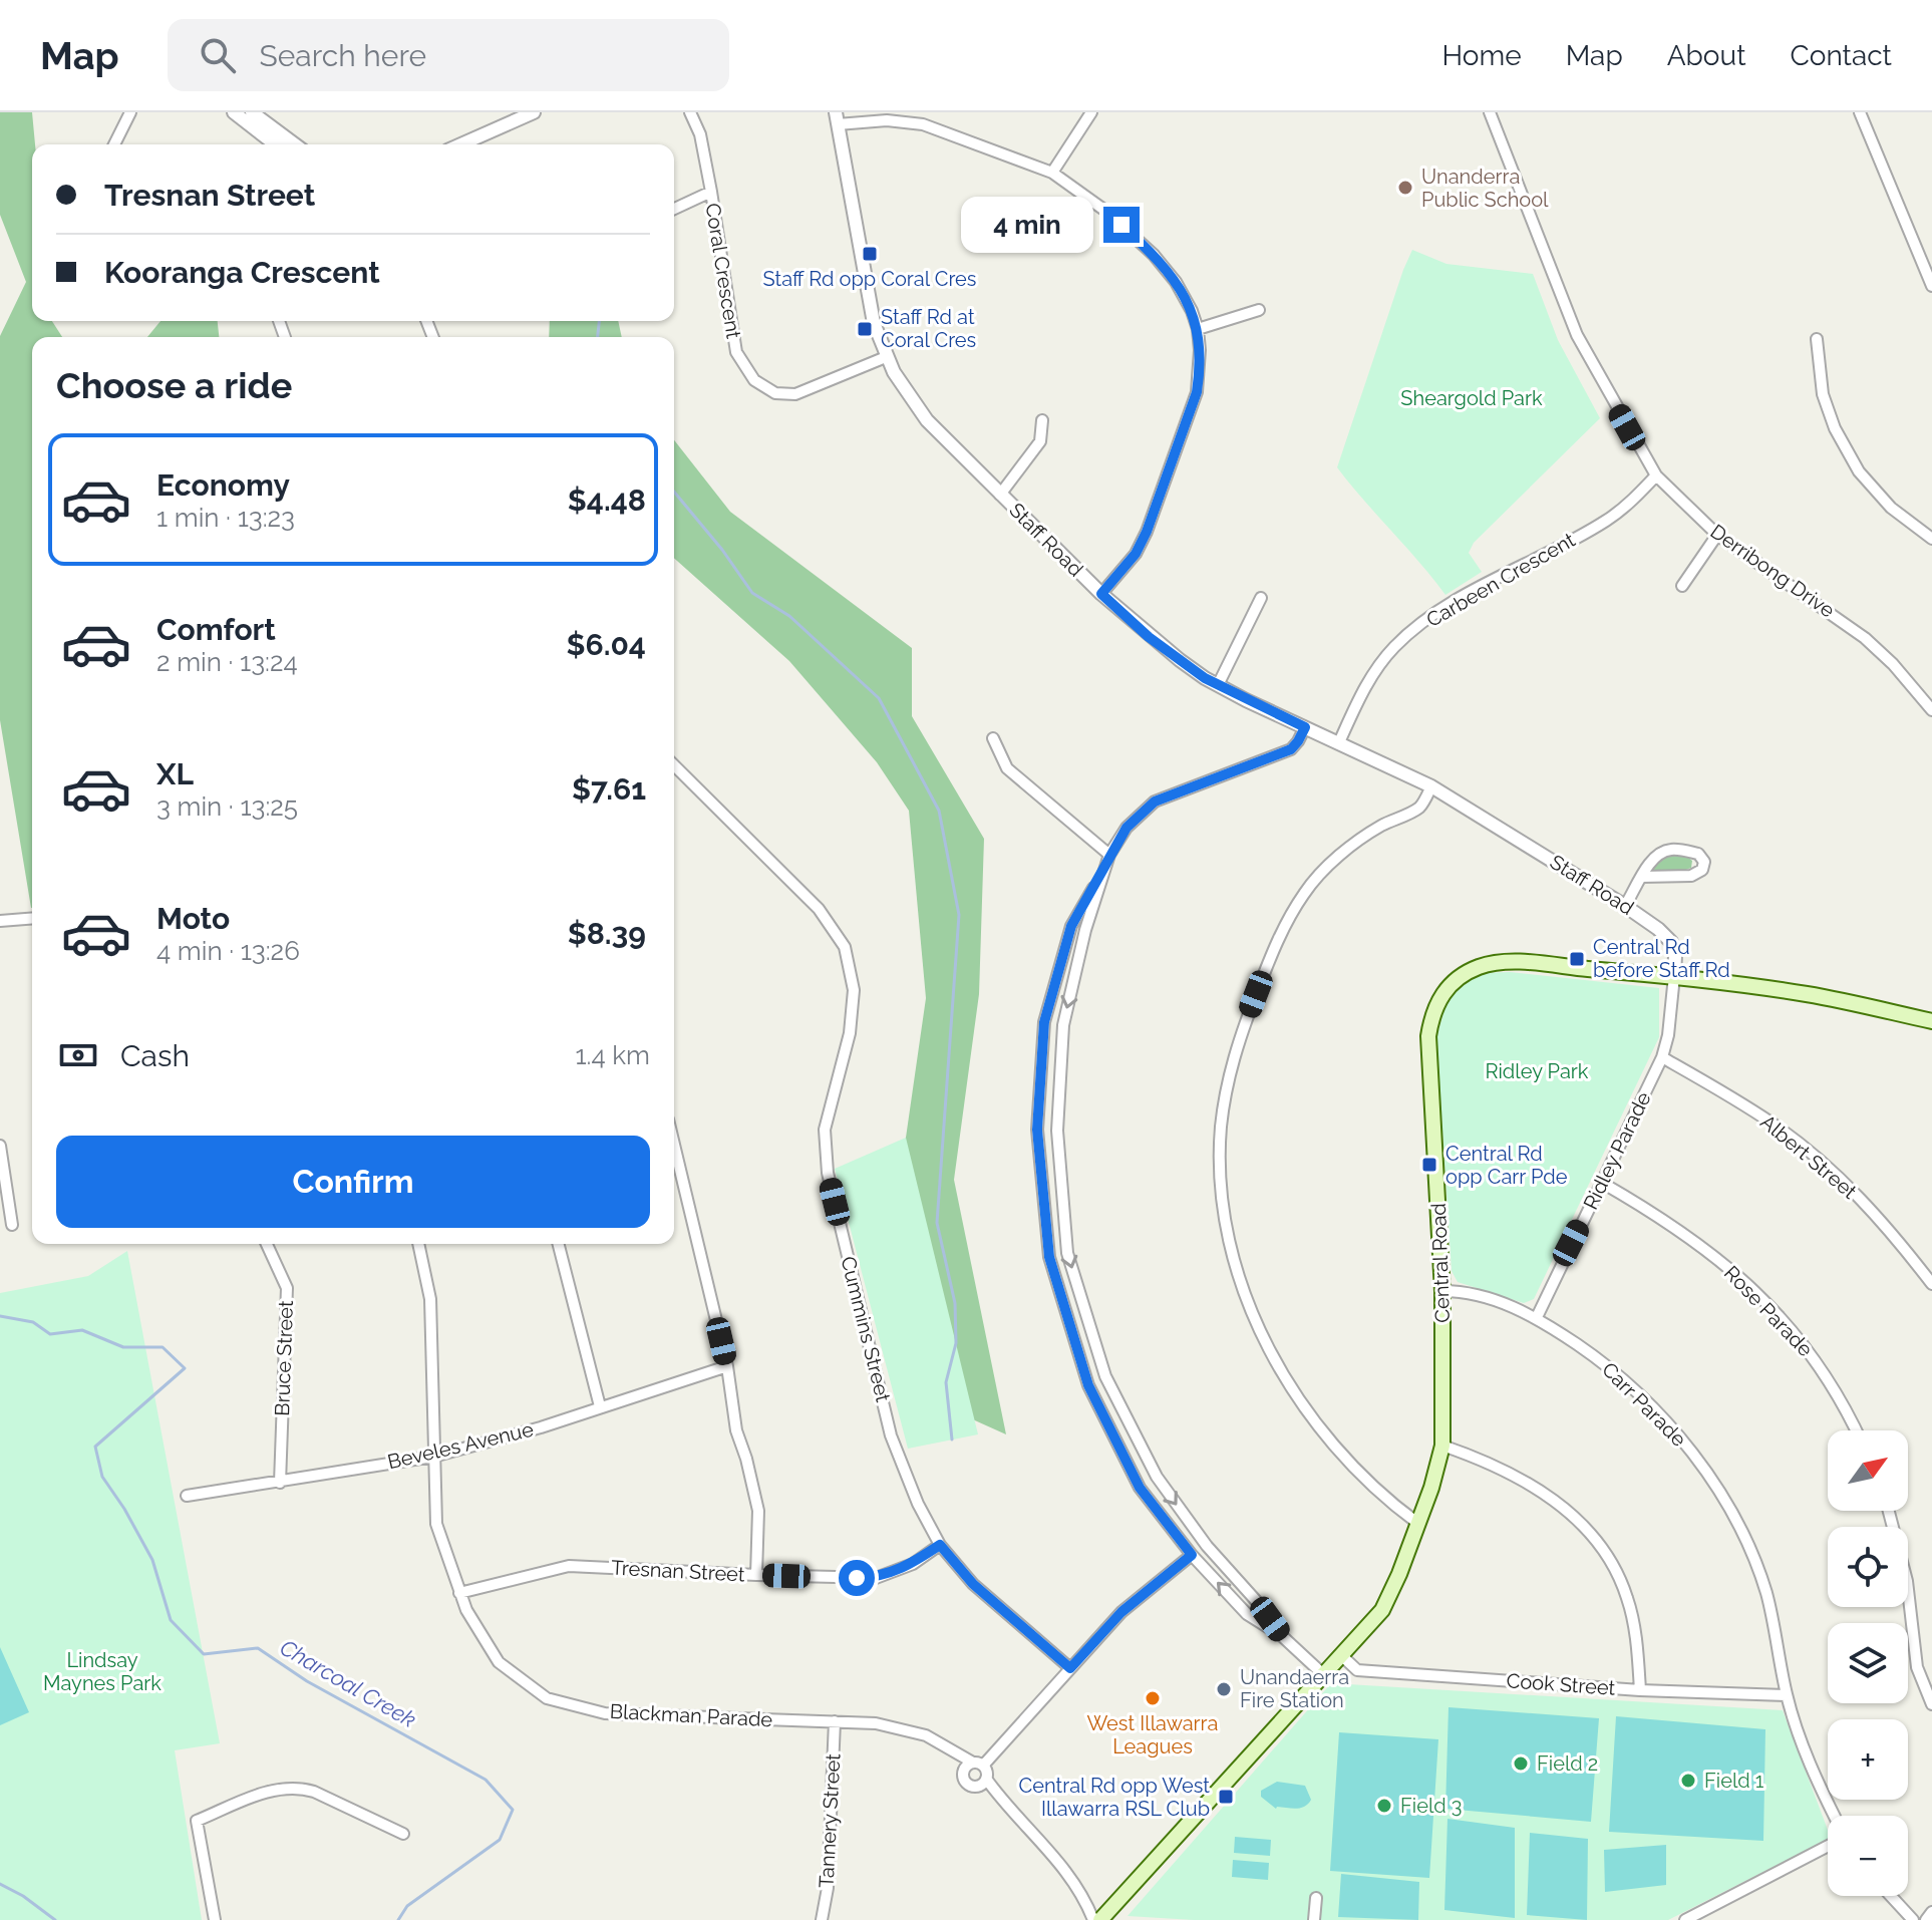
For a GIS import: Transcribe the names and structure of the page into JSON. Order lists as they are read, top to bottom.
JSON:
{
  "streets": {
    "main road": ["Central Road"],
    "street": [
      "Coral Crescent",
      "Staff Road",
      "Derribong Drive",
      "Carbeen Crescent",
      "Ridley Parade",
      "Albert Street",
      "Rose Parade",
      "Cummins Street",
      "Bruce Street",
      "Carr Parade",
      "Beveles Avenue",
      "Tresnan Street",
      "Cook Street",
      "Blackman Parade",
      "Tannery Street"
    ]
  },
  "crossings": [
    ["Coral Crescent", "Staff Road"],
    ["Staff Road", "Carbeen Crescent"],
    ["Staff Road", "Ridley Parade"],
    ["Staff Road", "Central Road"],
    ["Derribong Drive", "Carbeen Crescent"],
    ["Ridley Parade", "Albert Street"],
    ["Ridley Parade", "Central Road"],
    ["Ridley Parade", "Rose Parade"],
    ["Ridley Parade", "Carr Parade"],
    ["Central Road", "Carr Parade"],
    ["Central Road", "Cook Street"],
    ["Cummins Street", "Tresnan Street"],
    ["Bruce Street", "Beveles Avenue"],
    ["Carr Parade", "Cook Street"],
    ["Beveles Avenue", "Blackman Parade"],
    ["Tresnan Street", "Blackman Parade"],
    ["Blackman Parade", "Tannery Street"]
  ],
  "water": ["Charcoal Creek"],
  "parks": ["Sheargold Park", "Ridley Park", "Lindsay Maynes Park"],
  "places": {
    "other": [
      "Unanderra Public School",
      "Unandaerra Fire Station",
      "West Illawarra Leagues",
      "Field 2",
      "Field 1",
      "Field 3"
    ],
    "transit": [
      "Staff Rd opp Coral Cres",
      "Staff Rd at Coral Cres",
      "Central Rd before Staff Rd",
      "Central Rd opp Carr Pde",
      "Central Rd opp West Illawarra RSL Club"
    ]
  },
  "north": "top right",
  "page": {
    "header": "Map",
    "search": "Search here",
    "nav": [
      "Home",
      "Map",
      "About",
      "Contact"
    ],
    "banner": ["Tresnan Street", "Kooranga Crescent"],
    "bubble": "4 min",
    "heading": "Choose a ride",
    "list": [
      {
        "name": "Economy",
        "note": "1 min · 13:23",
        "value": "$4.48"
      },
      {
        "name": "Comfort",
        "note": "2 min · 13:24",
        "value": "$6.04"
      },
      {
        "name": "XL",
        "note": "3 min · 13:25",
        "value": "$7.61"
      },
      {
        "name": "Moto",
        "note": "4 min · 13:26",
        "value": "$8.39"
      }
    ],
    "pay": ["Cash", "1.4 km"],
    "buttons": "Confirm",
    "map_buttons": ["+", "−"]
  }
}
